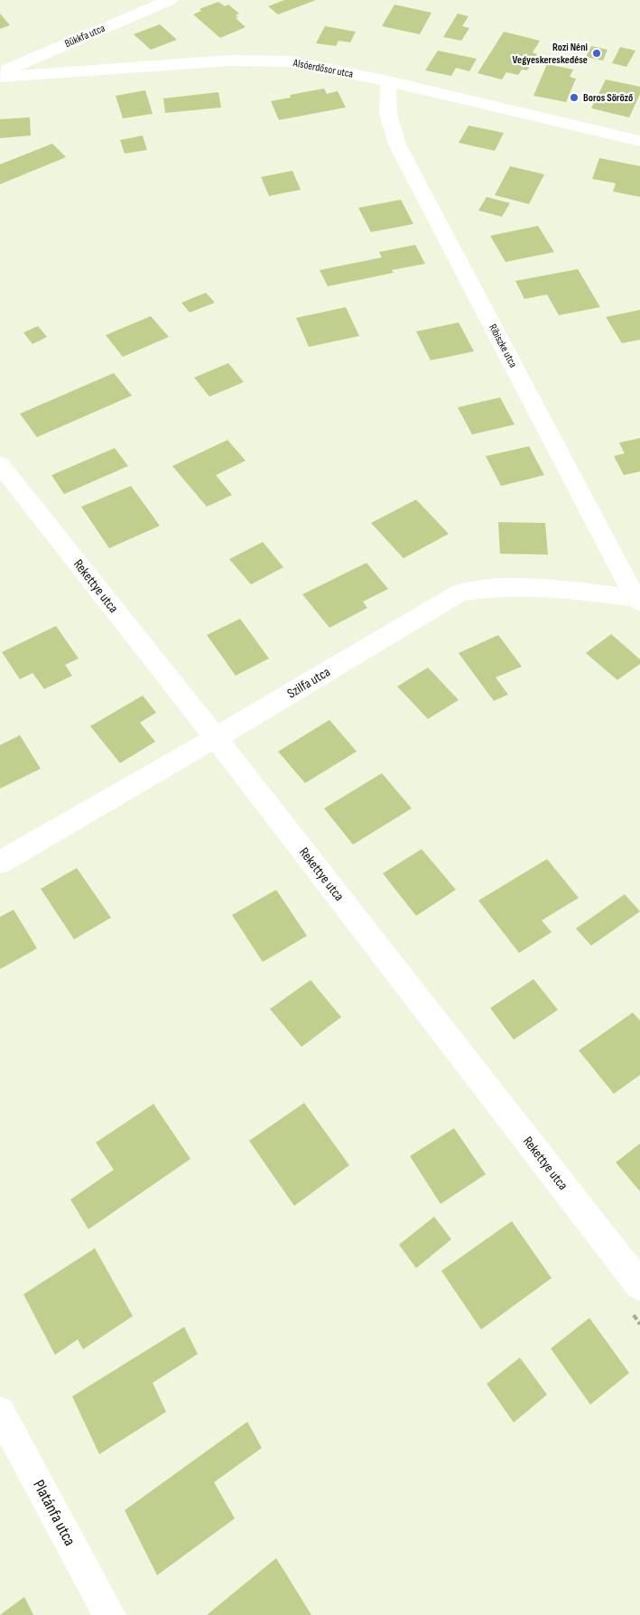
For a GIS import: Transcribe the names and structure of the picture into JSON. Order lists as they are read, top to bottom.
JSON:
{
  "streets": {
    "street": [
      "Bükkfa utca",
      "Alsóerdősor utca",
      "Ribiszke utca",
      "Rekettye utca",
      "Szilfa utca",
      "Platánfa utca"
    ]
  },
  "crossings": [
    ["Alsóerdősor utca", "Ribiszke utca"],
    ["Ribiszke utca", "Szilfa utca"],
    ["Rekettye utca", "Szilfa utca"]
  ],
  "places": ["Rozi Néni Vegyeskereskedése", "Boros Söröző"]
}
